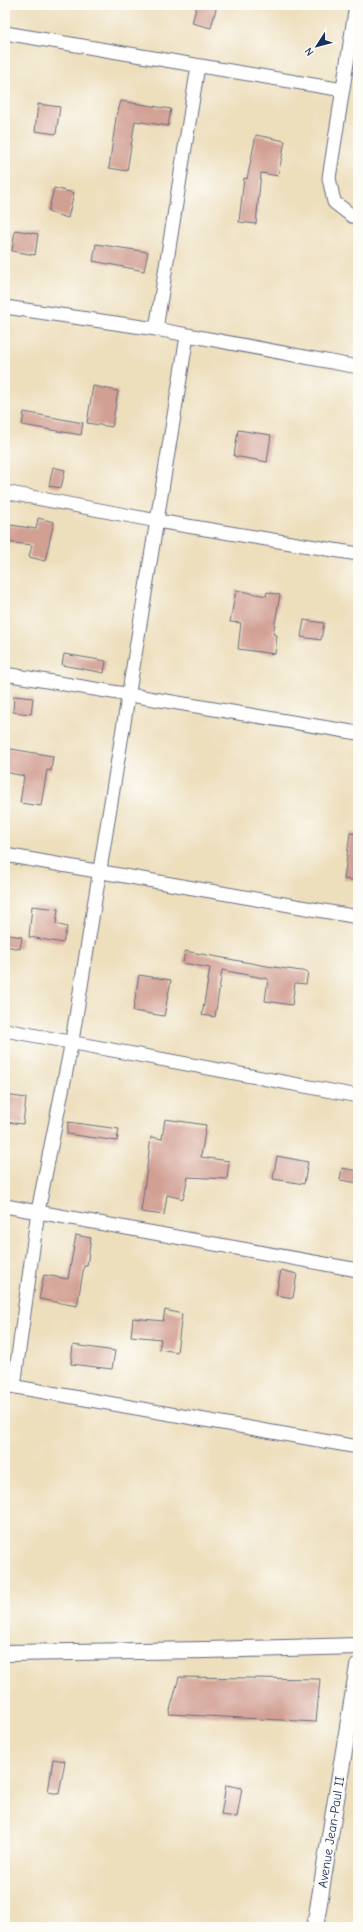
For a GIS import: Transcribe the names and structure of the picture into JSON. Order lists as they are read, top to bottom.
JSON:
{
  "streets": {
    "street": ["Avenue Jean-Paul II"]
  },
  "north": "bottom left"
}
